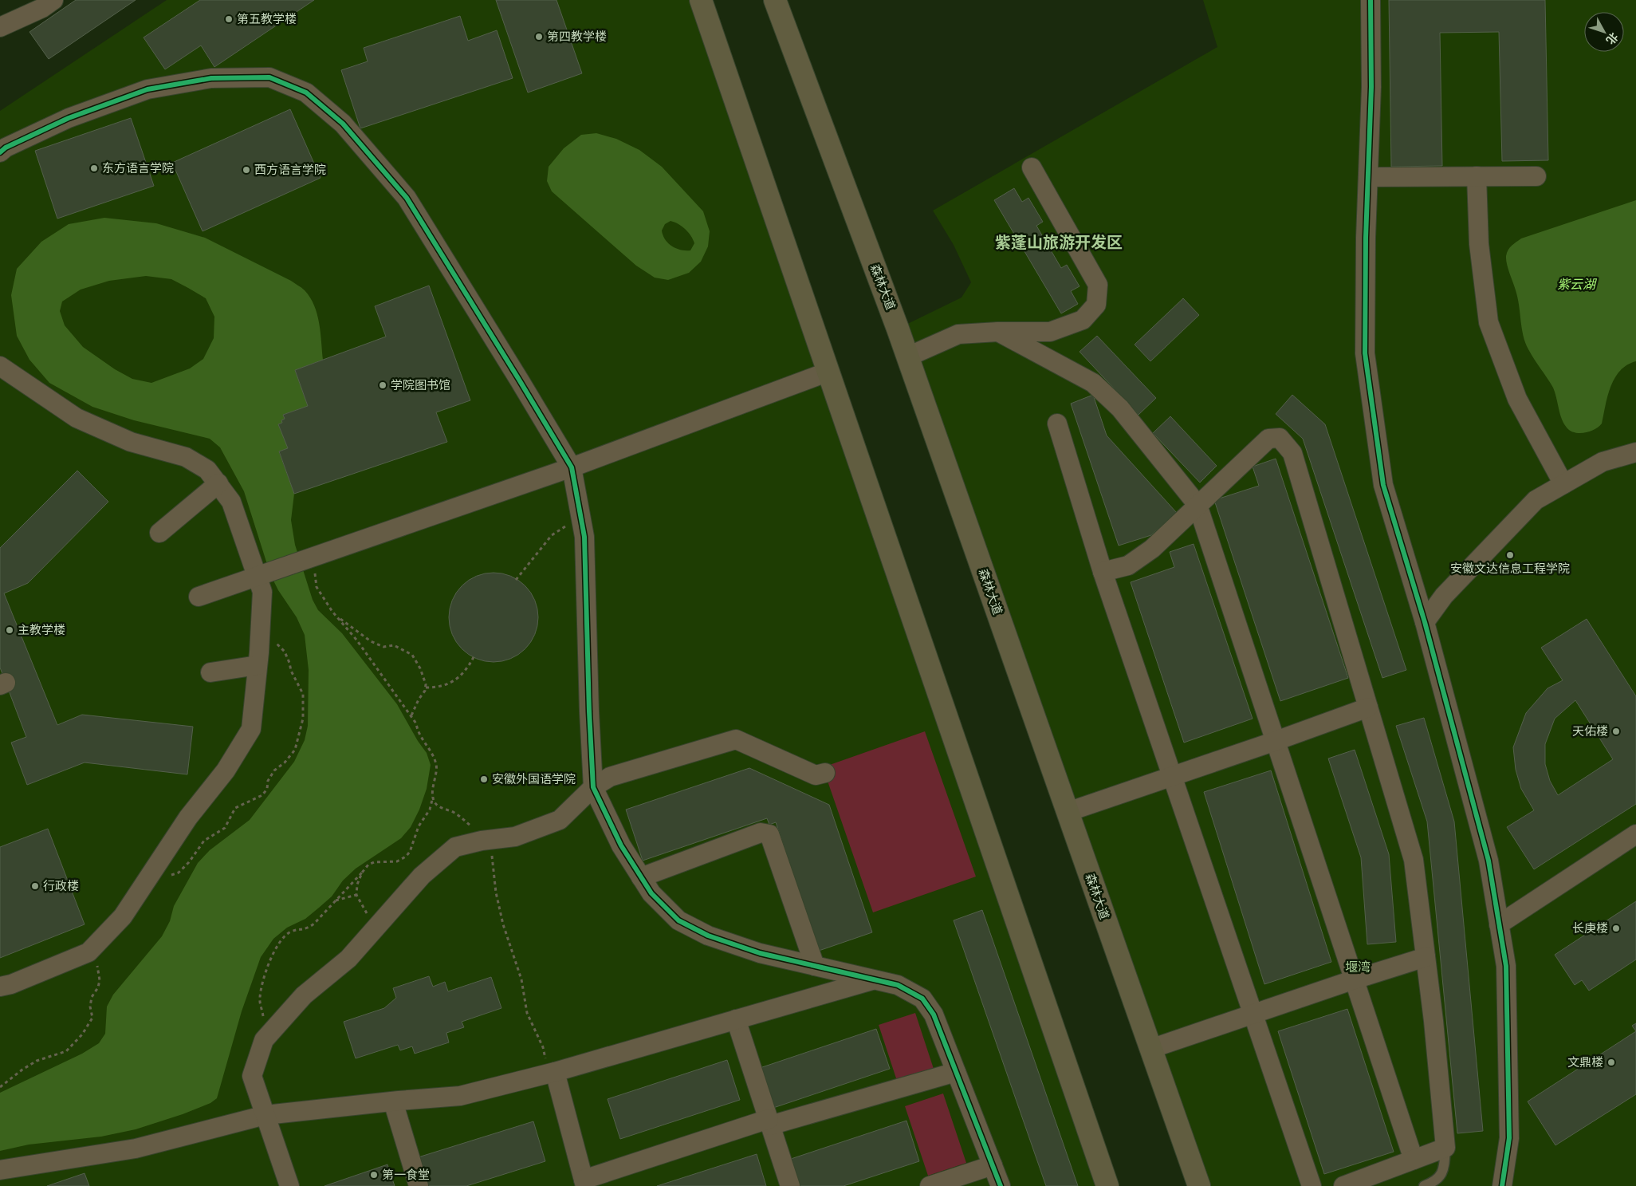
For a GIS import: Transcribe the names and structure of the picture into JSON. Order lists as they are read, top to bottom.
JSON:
{
  "streets": {
    "main road": ["森林大道"]
  },
  "districts": ["紫蓬山旅游开发区", "堰湾"],
  "water": ["紫云湖"],
  "places": [
    "第五教学楼",
    "第四教学楼",
    "东方语言学院",
    "西方语言学院",
    "学院图书馆",
    "安徽文达信息工程学院",
    "主教学楼",
    "天佑楼",
    "安徽外国语学院",
    "行政楼",
    "长庚楼",
    "文鼎楼",
    "第一食堂"
  ],
  "north": "bottom right"
}
